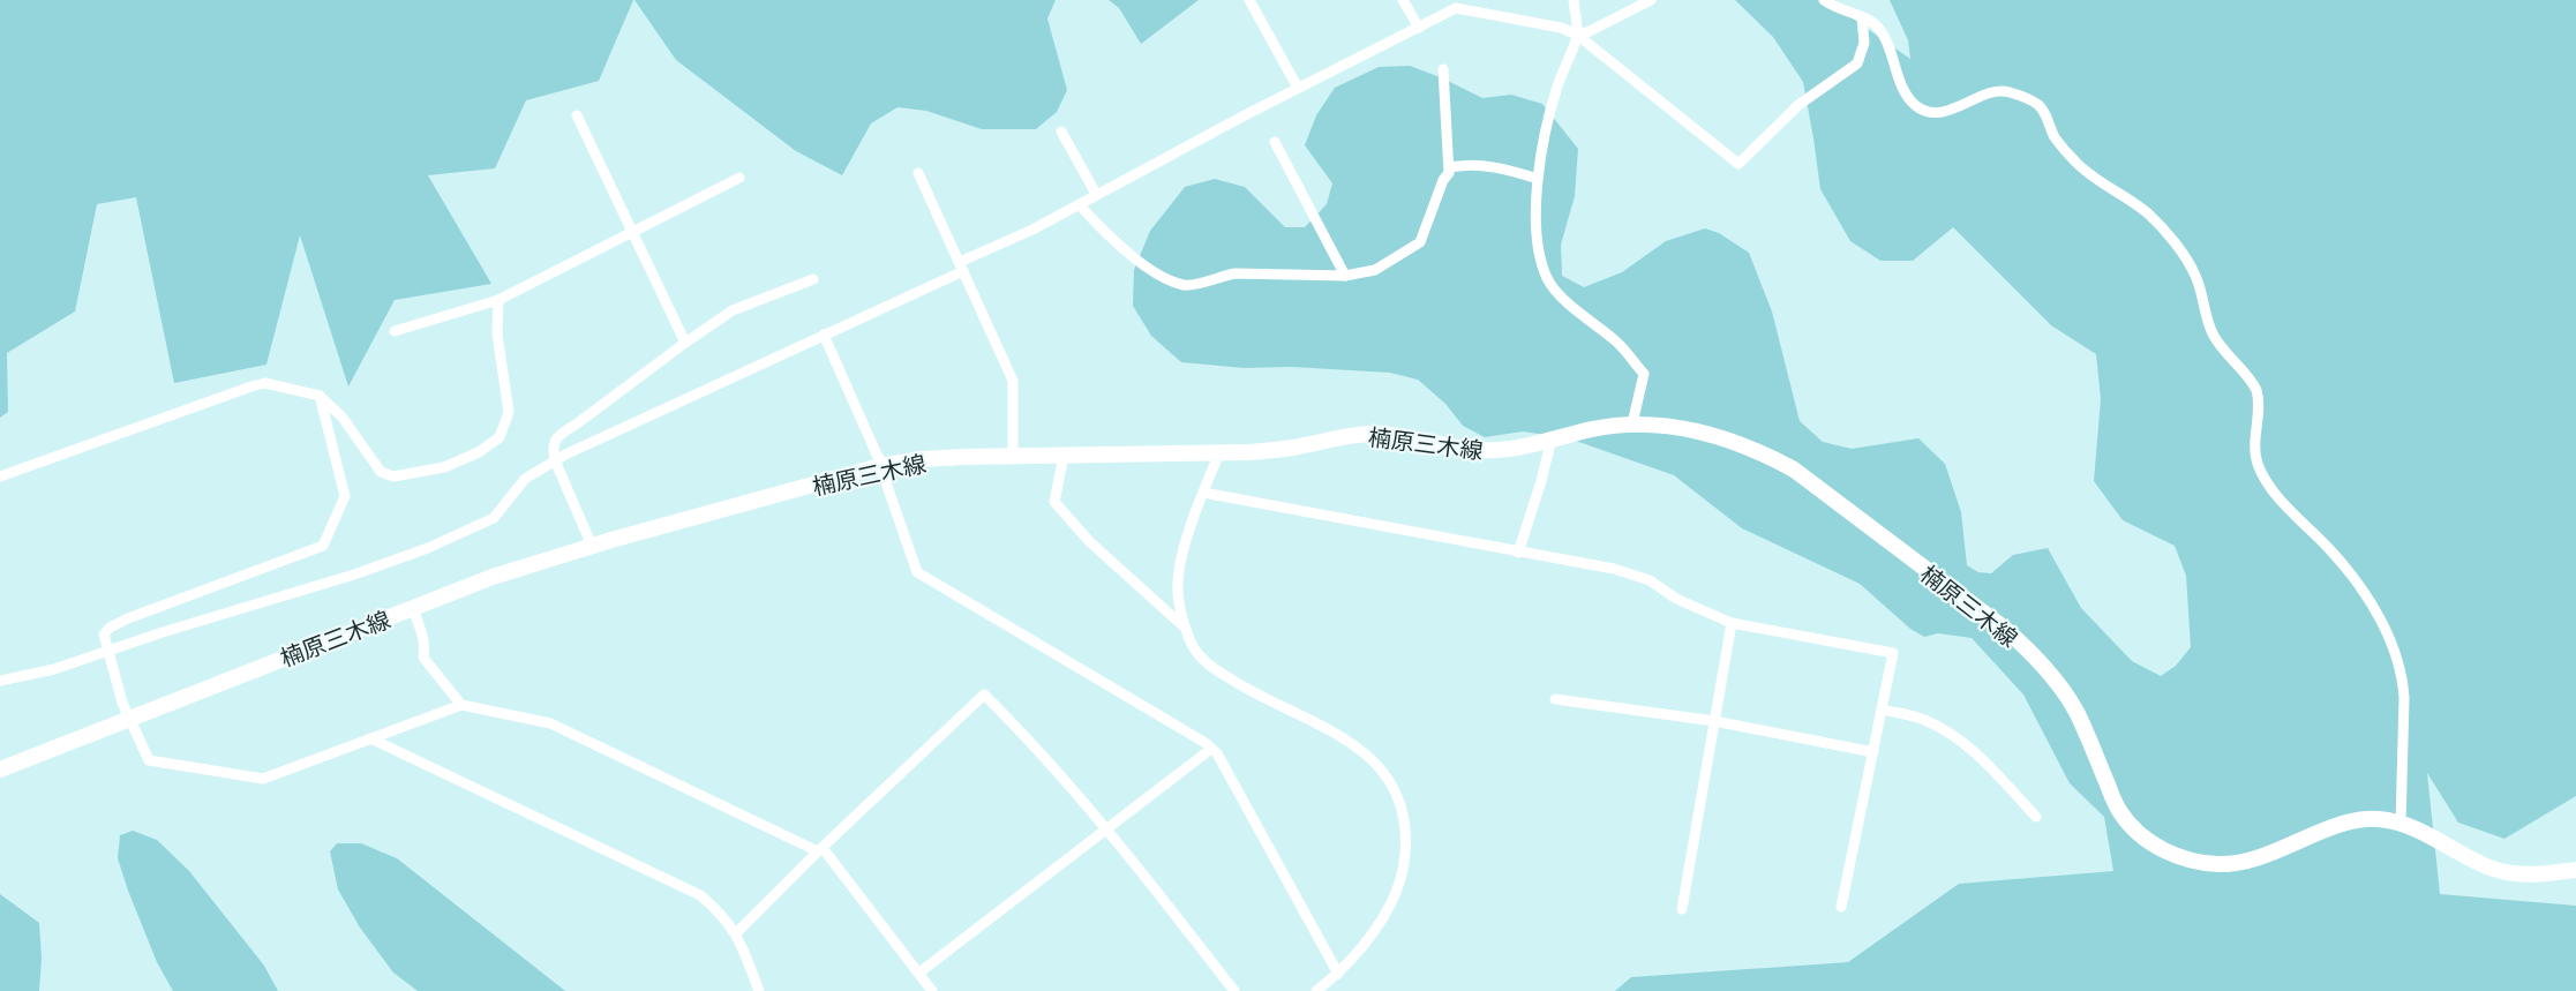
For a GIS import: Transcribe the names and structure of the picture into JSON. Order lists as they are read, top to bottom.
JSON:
{
  "streets": {
    "main road": ["楠原三木線"]
  }
}
